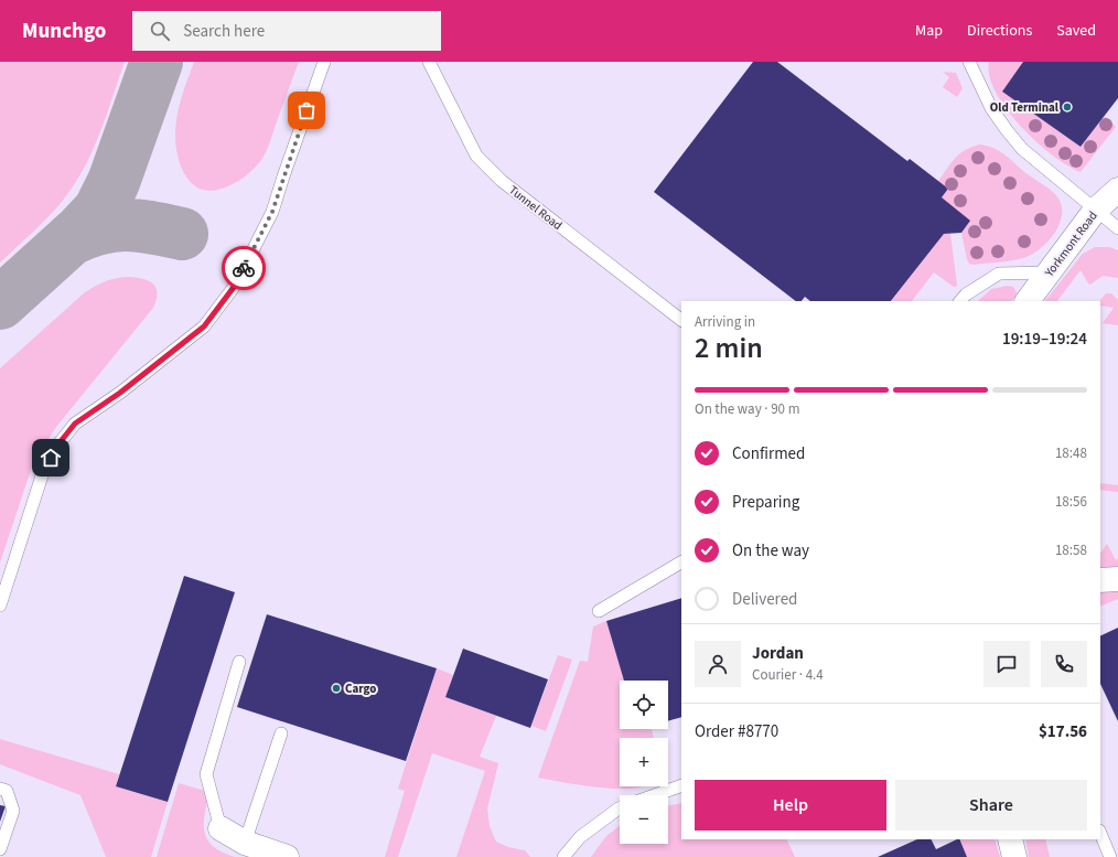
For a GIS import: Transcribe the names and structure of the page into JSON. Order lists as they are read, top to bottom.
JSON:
{
  "streets": {
    "street": ["Yorkmont Road"],
    "lane": ["Tunnel Road"]
  },
  "places": ["Old Terminal", "Cargo"],
  "page": {
    "header": "Munchgo",
    "search": "Search here",
    "nav": ["Map", "Directions", "Saved"],
    "heading": ["2 min", "Arriving in", "19:19–19:24"],
    "panel": [
      "Jordan",
      "Courier · 4.4",
      "Order #8770",
      "$17.56"
    ],
    "bar": "On the way · 90 m",
    "list": [
      ["Confirmed", "18:48"],
      ["Preparing", "18:56"],
      ["On the way", "18:58"],
      "Delivered"
    ],
    "map_buttons": ["+", "−"],
    "buttons": ["Help", "Share"]
  }
}
